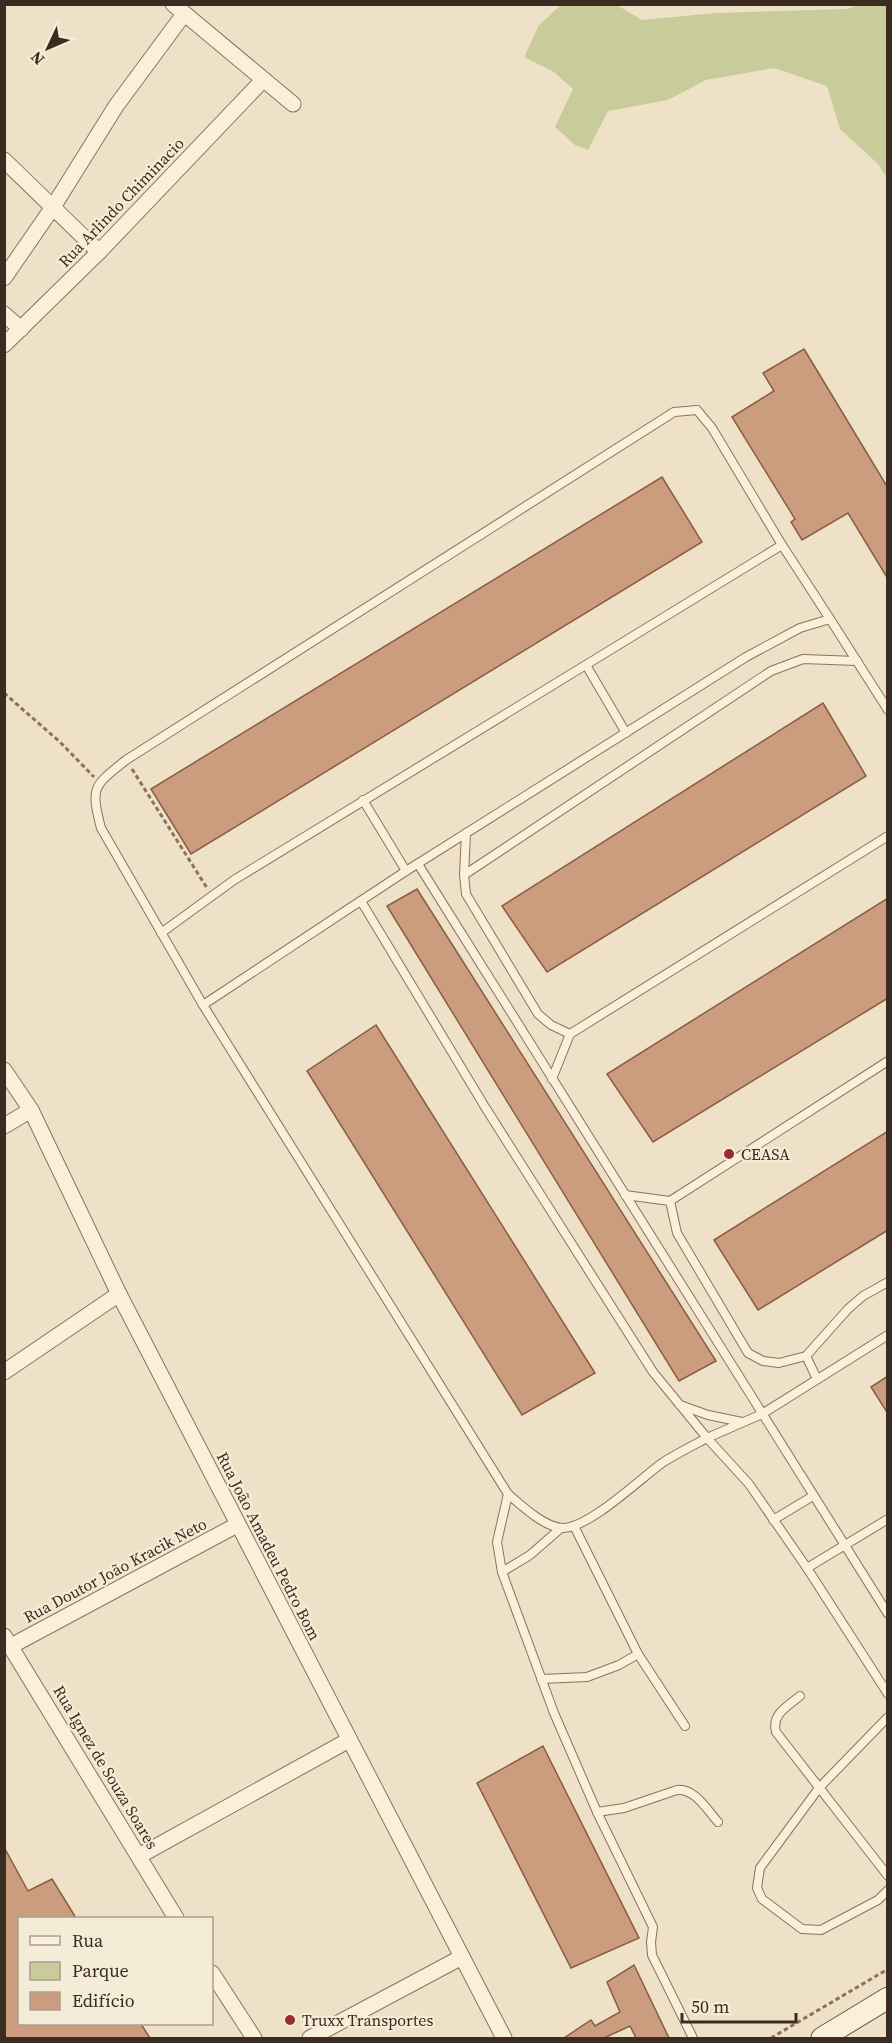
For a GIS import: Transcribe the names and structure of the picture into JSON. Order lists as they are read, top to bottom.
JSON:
{
  "streets": {
    "street": [
      "Rua Arlindo Chiminacio",
      "Rua João Amadeu Pedro Bom",
      "Rua Doutor João Kracik Neto",
      "Rua Ignez de Souza Soares"
    ]
  },
  "crossings": [
    ["Rua João Amadeu Pedro Bom", "Rua Doutor João Kracik Neto"],
    ["Rua Doutor João Kracik Neto", "Rua Ignez de Souza Soares"]
  ],
  "places": ["CEASA", "Truxx Transportes"],
  "legend": ["Rua", "Parque", "Edifício"],
  "scale_bar": "50 m",
  "north": "bottom left"
}
